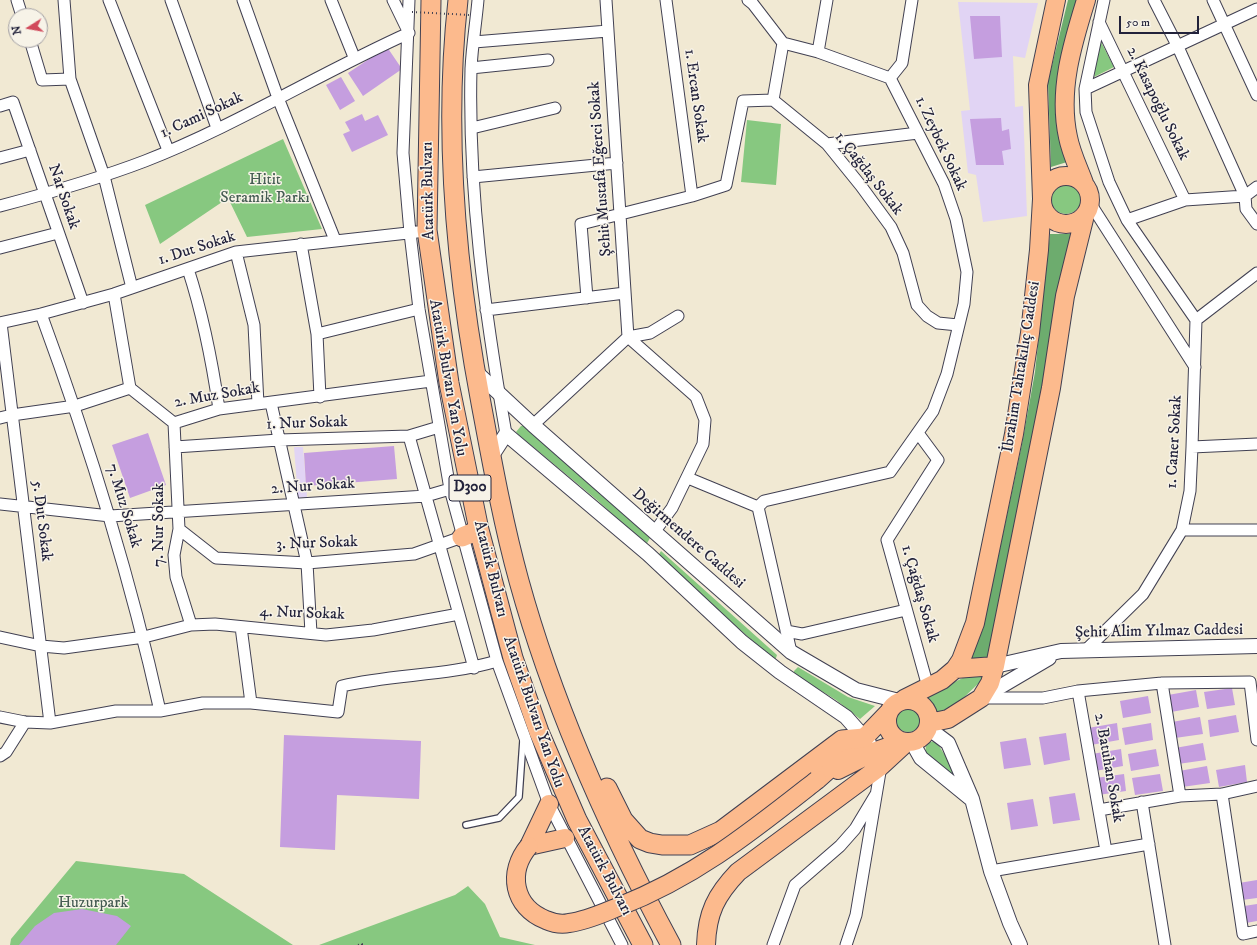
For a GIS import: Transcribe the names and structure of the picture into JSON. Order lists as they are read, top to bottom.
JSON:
{
  "streets": {
    "highway": ["Atatürk Bulvarı", "D300"],
    "main road": ["İbrahim Tahtakılıç Caddesi"],
    "street": [
      "1. Ercan Sokak",
      "2. Kasapoğlu Sokak",
      "1. Cami Sokak",
      "1. Zeybek Sokak",
      "Şehit Mustafa Eğerci Sokak",
      "1. Çağdaş Sokak",
      "Nar Sokak",
      "1. Dut Sokak",
      "Atatürk Bulvarı Yan Yolu",
      "2. Muz Sokak",
      "1. Nur Sokak",
      "1. Caner Sokak",
      "2. Nur Sokak",
      "7. Muz Sokak",
      "5. Dut Sokak",
      "7. Nur Sokak",
      "Değirmendere Caddesi",
      "3. Nur Sokak",
      "4. Nur Sokak",
      "Şehit Alim Yılmaz Caddesi",
      "2. Batuhan Sokak"
    ]
  },
  "crossings": [
    ["1. Cami Sokak", "Nar Sokak"],
    ["1. Cami Sokak", "Atatürk Bulvarı Yan Yolu"],
    ["1. Zeybek Sokak", "1. Çağdaş Sokak"],
    ["1. Çağdaş Sokak", "İbrahim Tahtakılıç Caddesi"],
    ["Atatürk Bulvarı", "1. Dut Sokak"],
    ["Atatürk Bulvarı", "Atatürk Bulvarı Yan Yolu"],
    ["Atatürk Bulvarı", "Değirmendere Caddesi"],
    ["Atatürk Bulvarı", "3. Nur Sokak"],
    ["Nar Sokak", "1. Dut Sokak"],
    ["1. Dut Sokak", "Atatürk Bulvarı Yan Yolu"],
    ["1. Dut Sokak", "7. Muz Sokak"],
    ["1. Dut Sokak", "5. Dut Sokak"],
    ["İbrahim Tahtakılıç Caddesi", "Değirmendere Caddesi"],
    ["İbrahim Tahtakılıç Caddesi", "Şehit Alim Yılmaz Caddesi"],
    ["Atatürk Bulvarı Yan Yolu", "2. Muz Sokak"],
    ["Atatürk Bulvarı Yan Yolu", "1. Nur Sokak"],
    ["Atatürk Bulvarı Yan Yolu", "2. Nur Sokak"],
    ["Atatürk Bulvarı Yan Yolu", "3. Nur Sokak"],
    ["2. Muz Sokak", "7. Nur Sokak"],
    ["1. Nur Sokak", "7. Nur Sokak"],
    ["1. Caner Sokak", "Şehit Alim Yılmaz Caddesi"],
    ["2. Nur Sokak", "7. Muz Sokak"],
    ["2. Nur Sokak", "5. Dut Sokak"],
    ["2. Nur Sokak", "7. Nur Sokak"],
    ["7. Muz Sokak", "4. Nur Sokak"],
    ["5. Dut Sokak", "4. Nur Sokak"],
    ["7. Nur Sokak", "3. Nur Sokak"],
    ["7. Nur Sokak", "4. Nur Sokak"]
  ],
  "parks": ["Hitit Seramik Parkı", "Huzurpark"],
  "scale_bar": "50 m",
  "north": "left"
}
